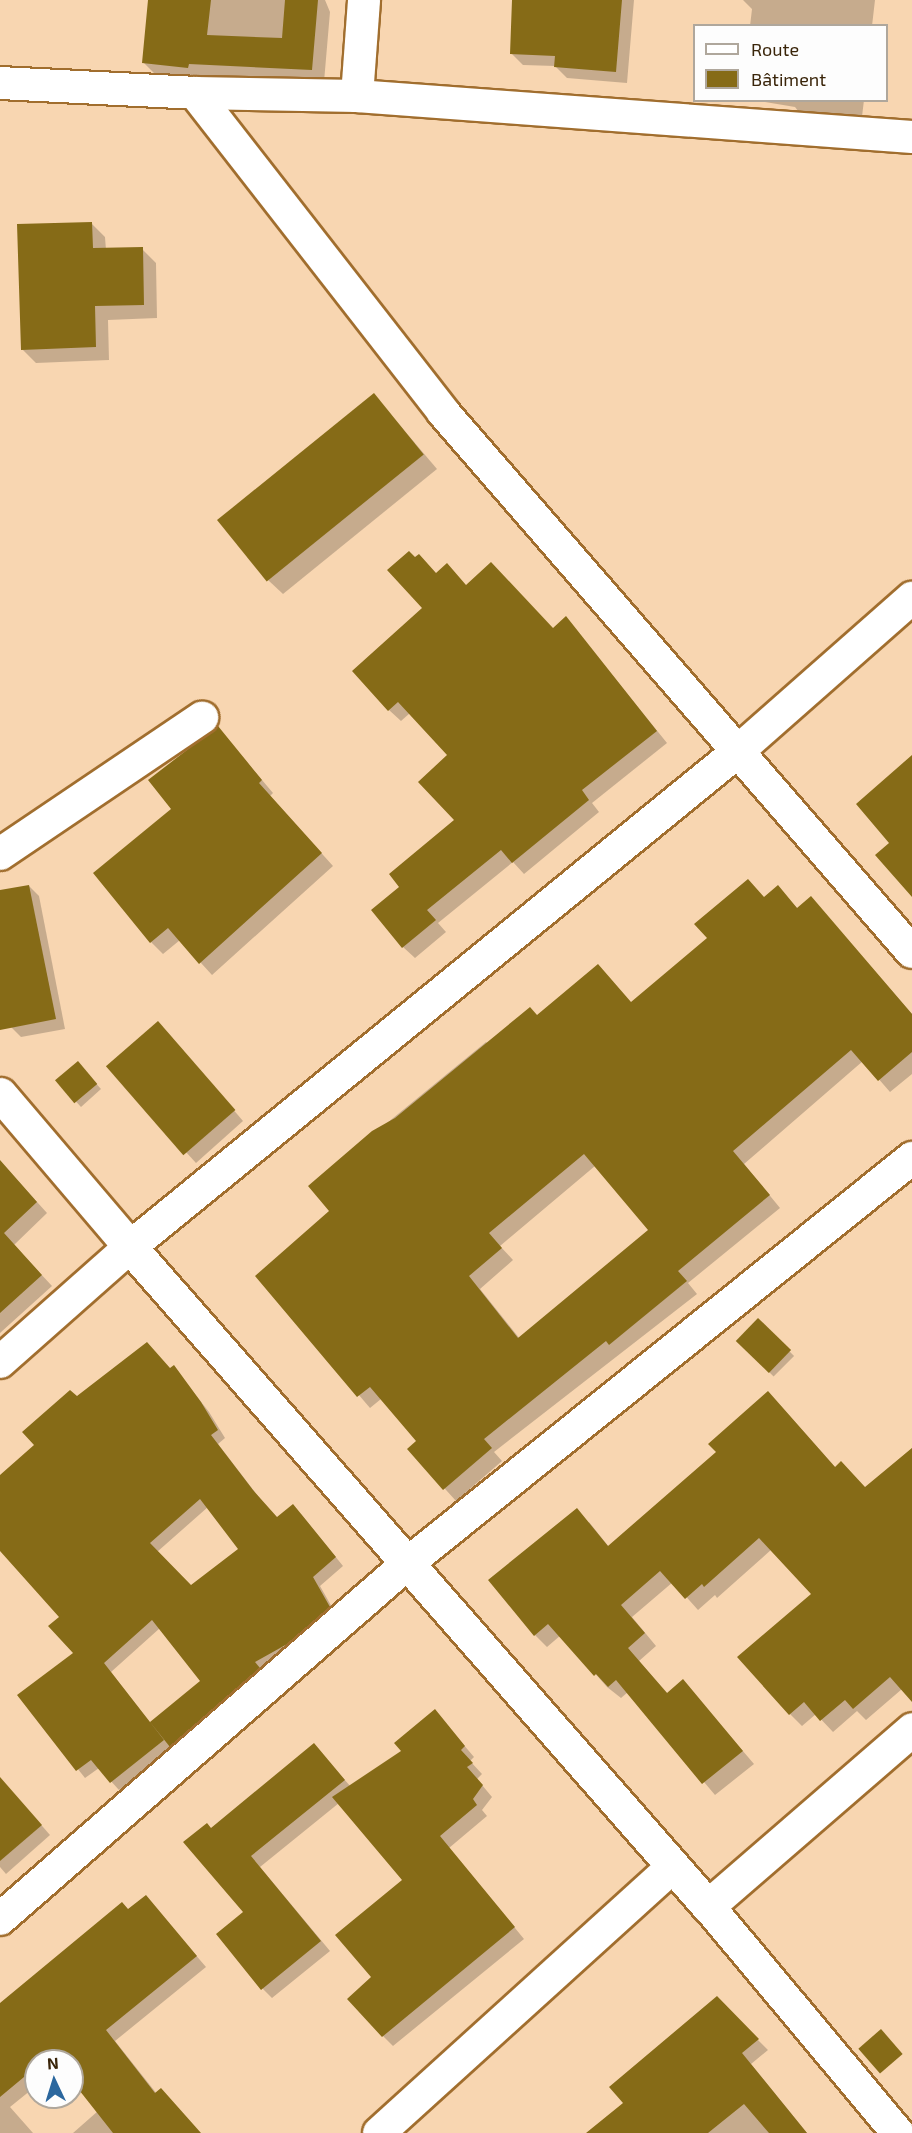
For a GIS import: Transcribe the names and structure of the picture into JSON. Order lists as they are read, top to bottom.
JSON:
{
  "legend": ["Route", "Bâtiment"],
  "north": "top"
}
